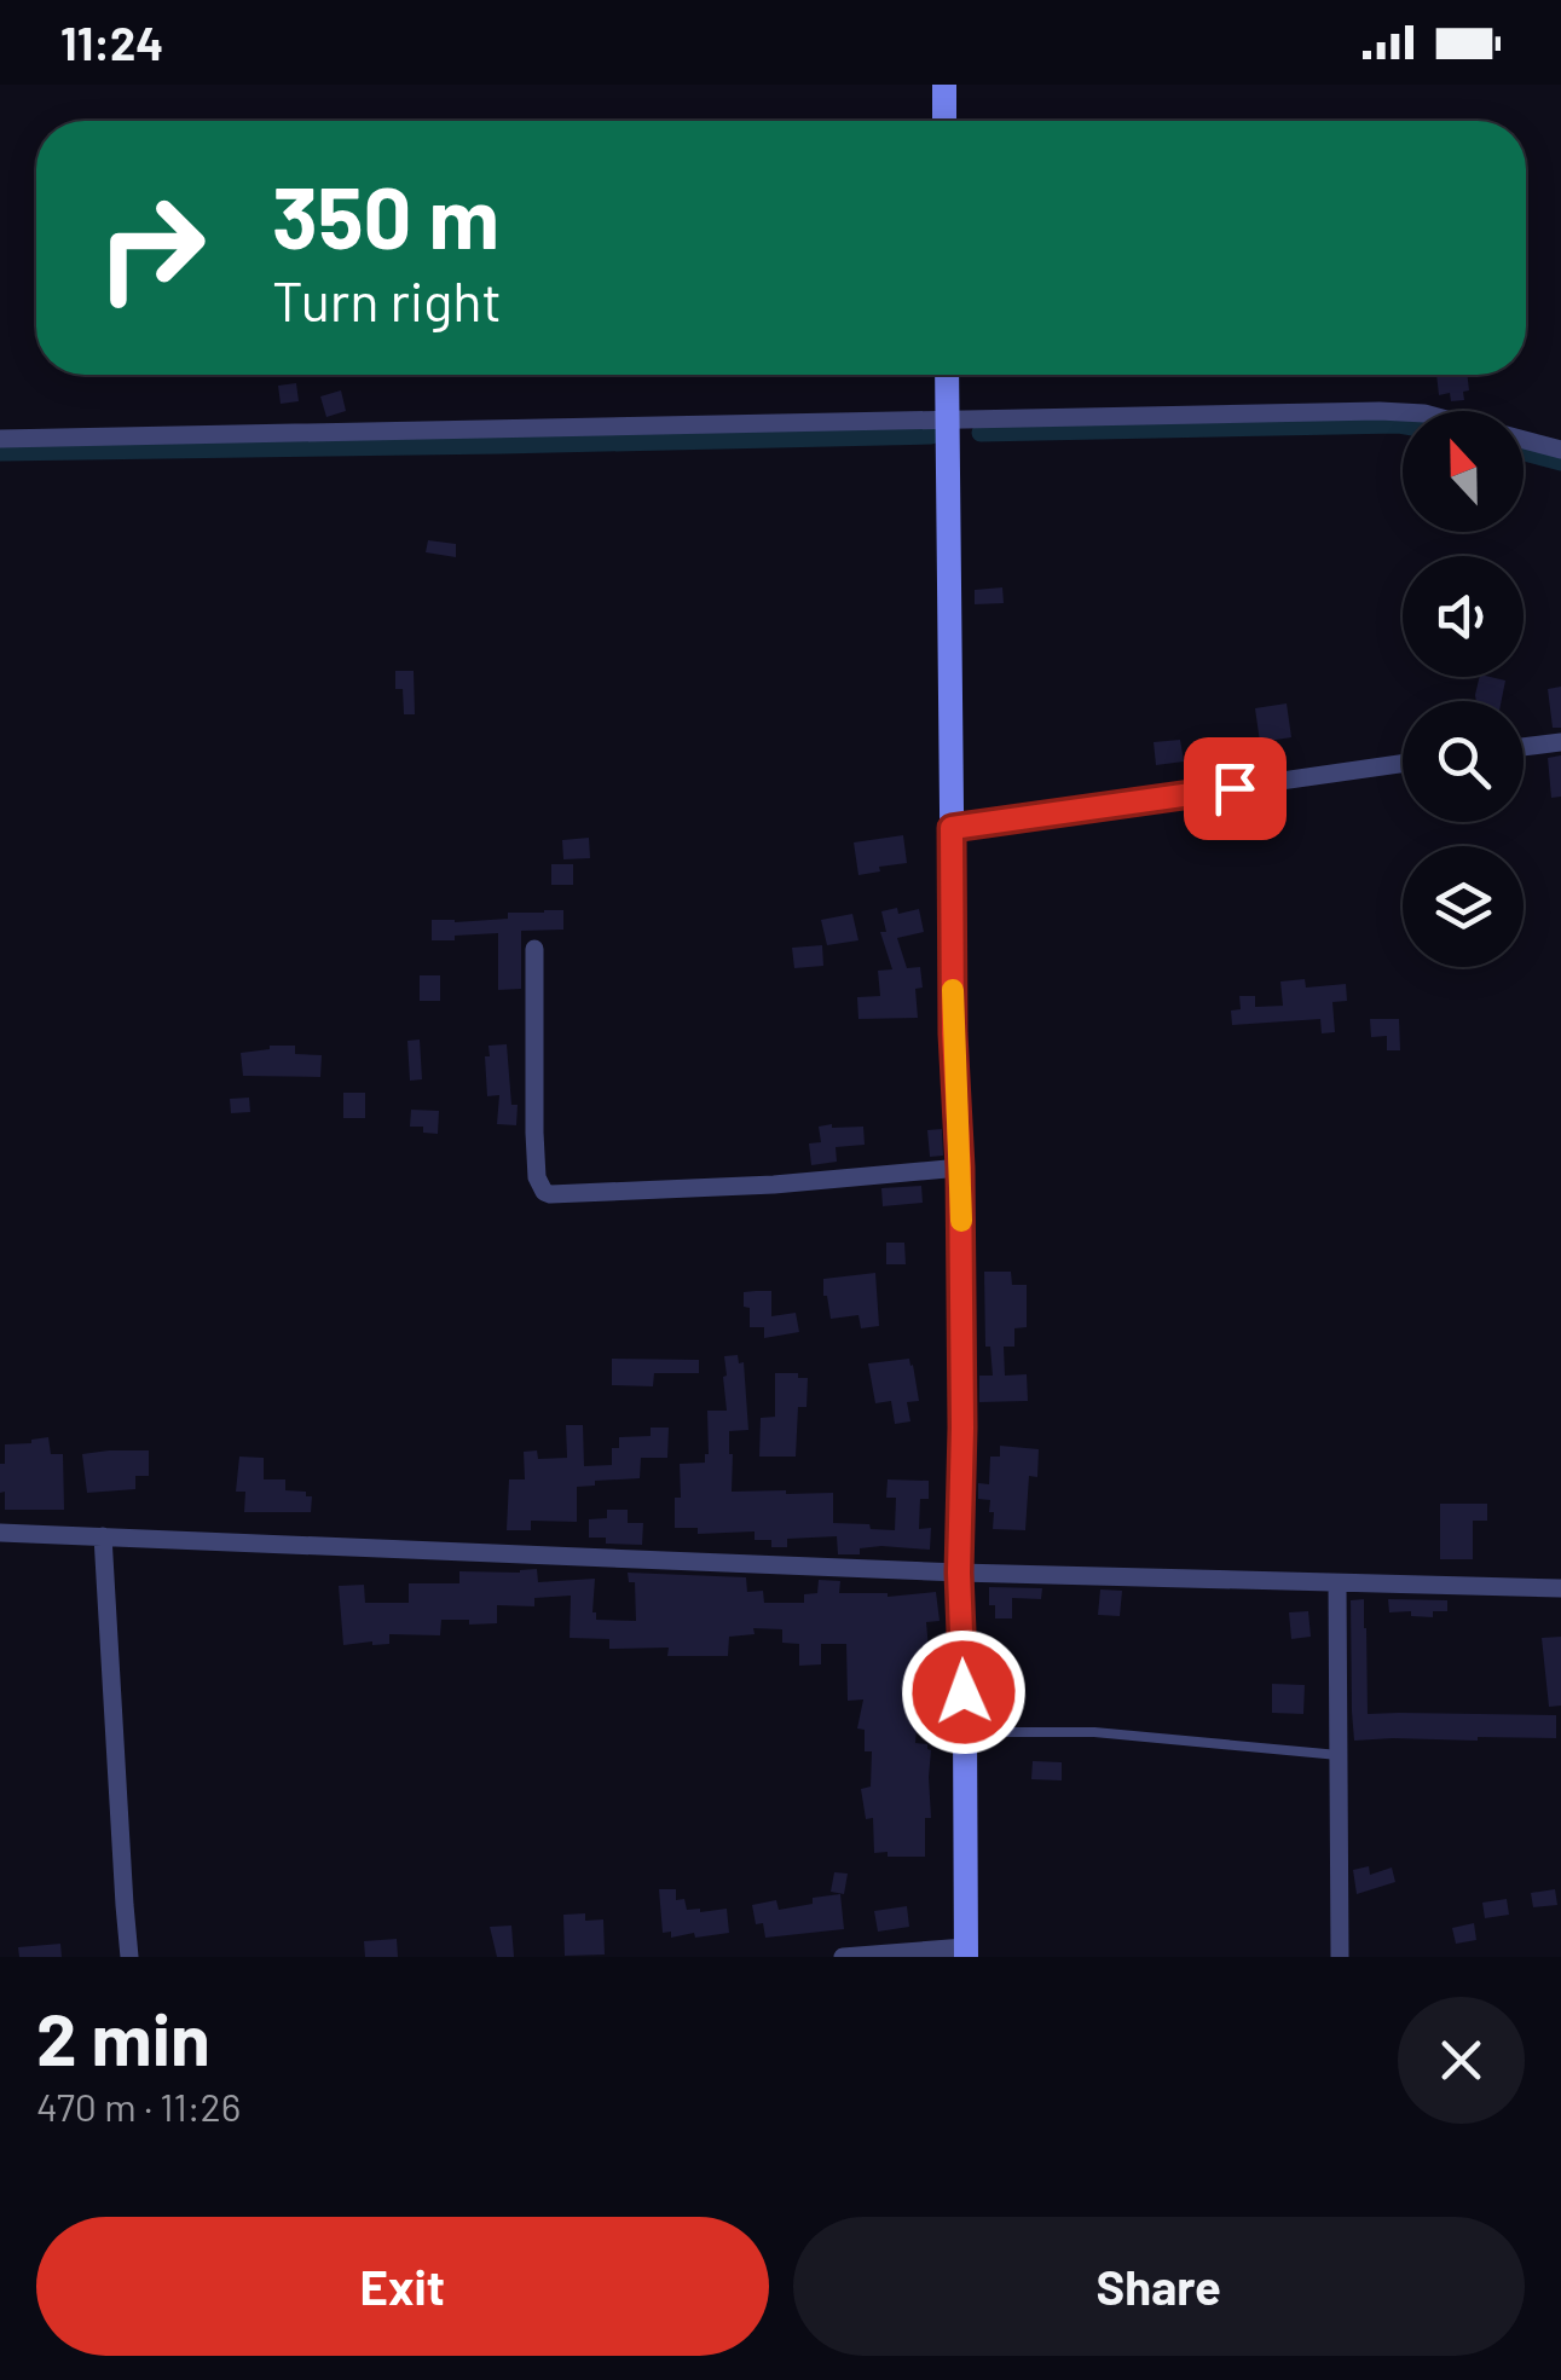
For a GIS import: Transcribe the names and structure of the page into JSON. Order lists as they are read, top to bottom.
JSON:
{
  "north": "top",
  "page": {
    "status": "11:24",
    "turn": ["350 m", "Turn right"],
    "heading": ["2 min", "470 m · 11:26"],
    "buttons": ["Exit", "Share"]
  }
}
